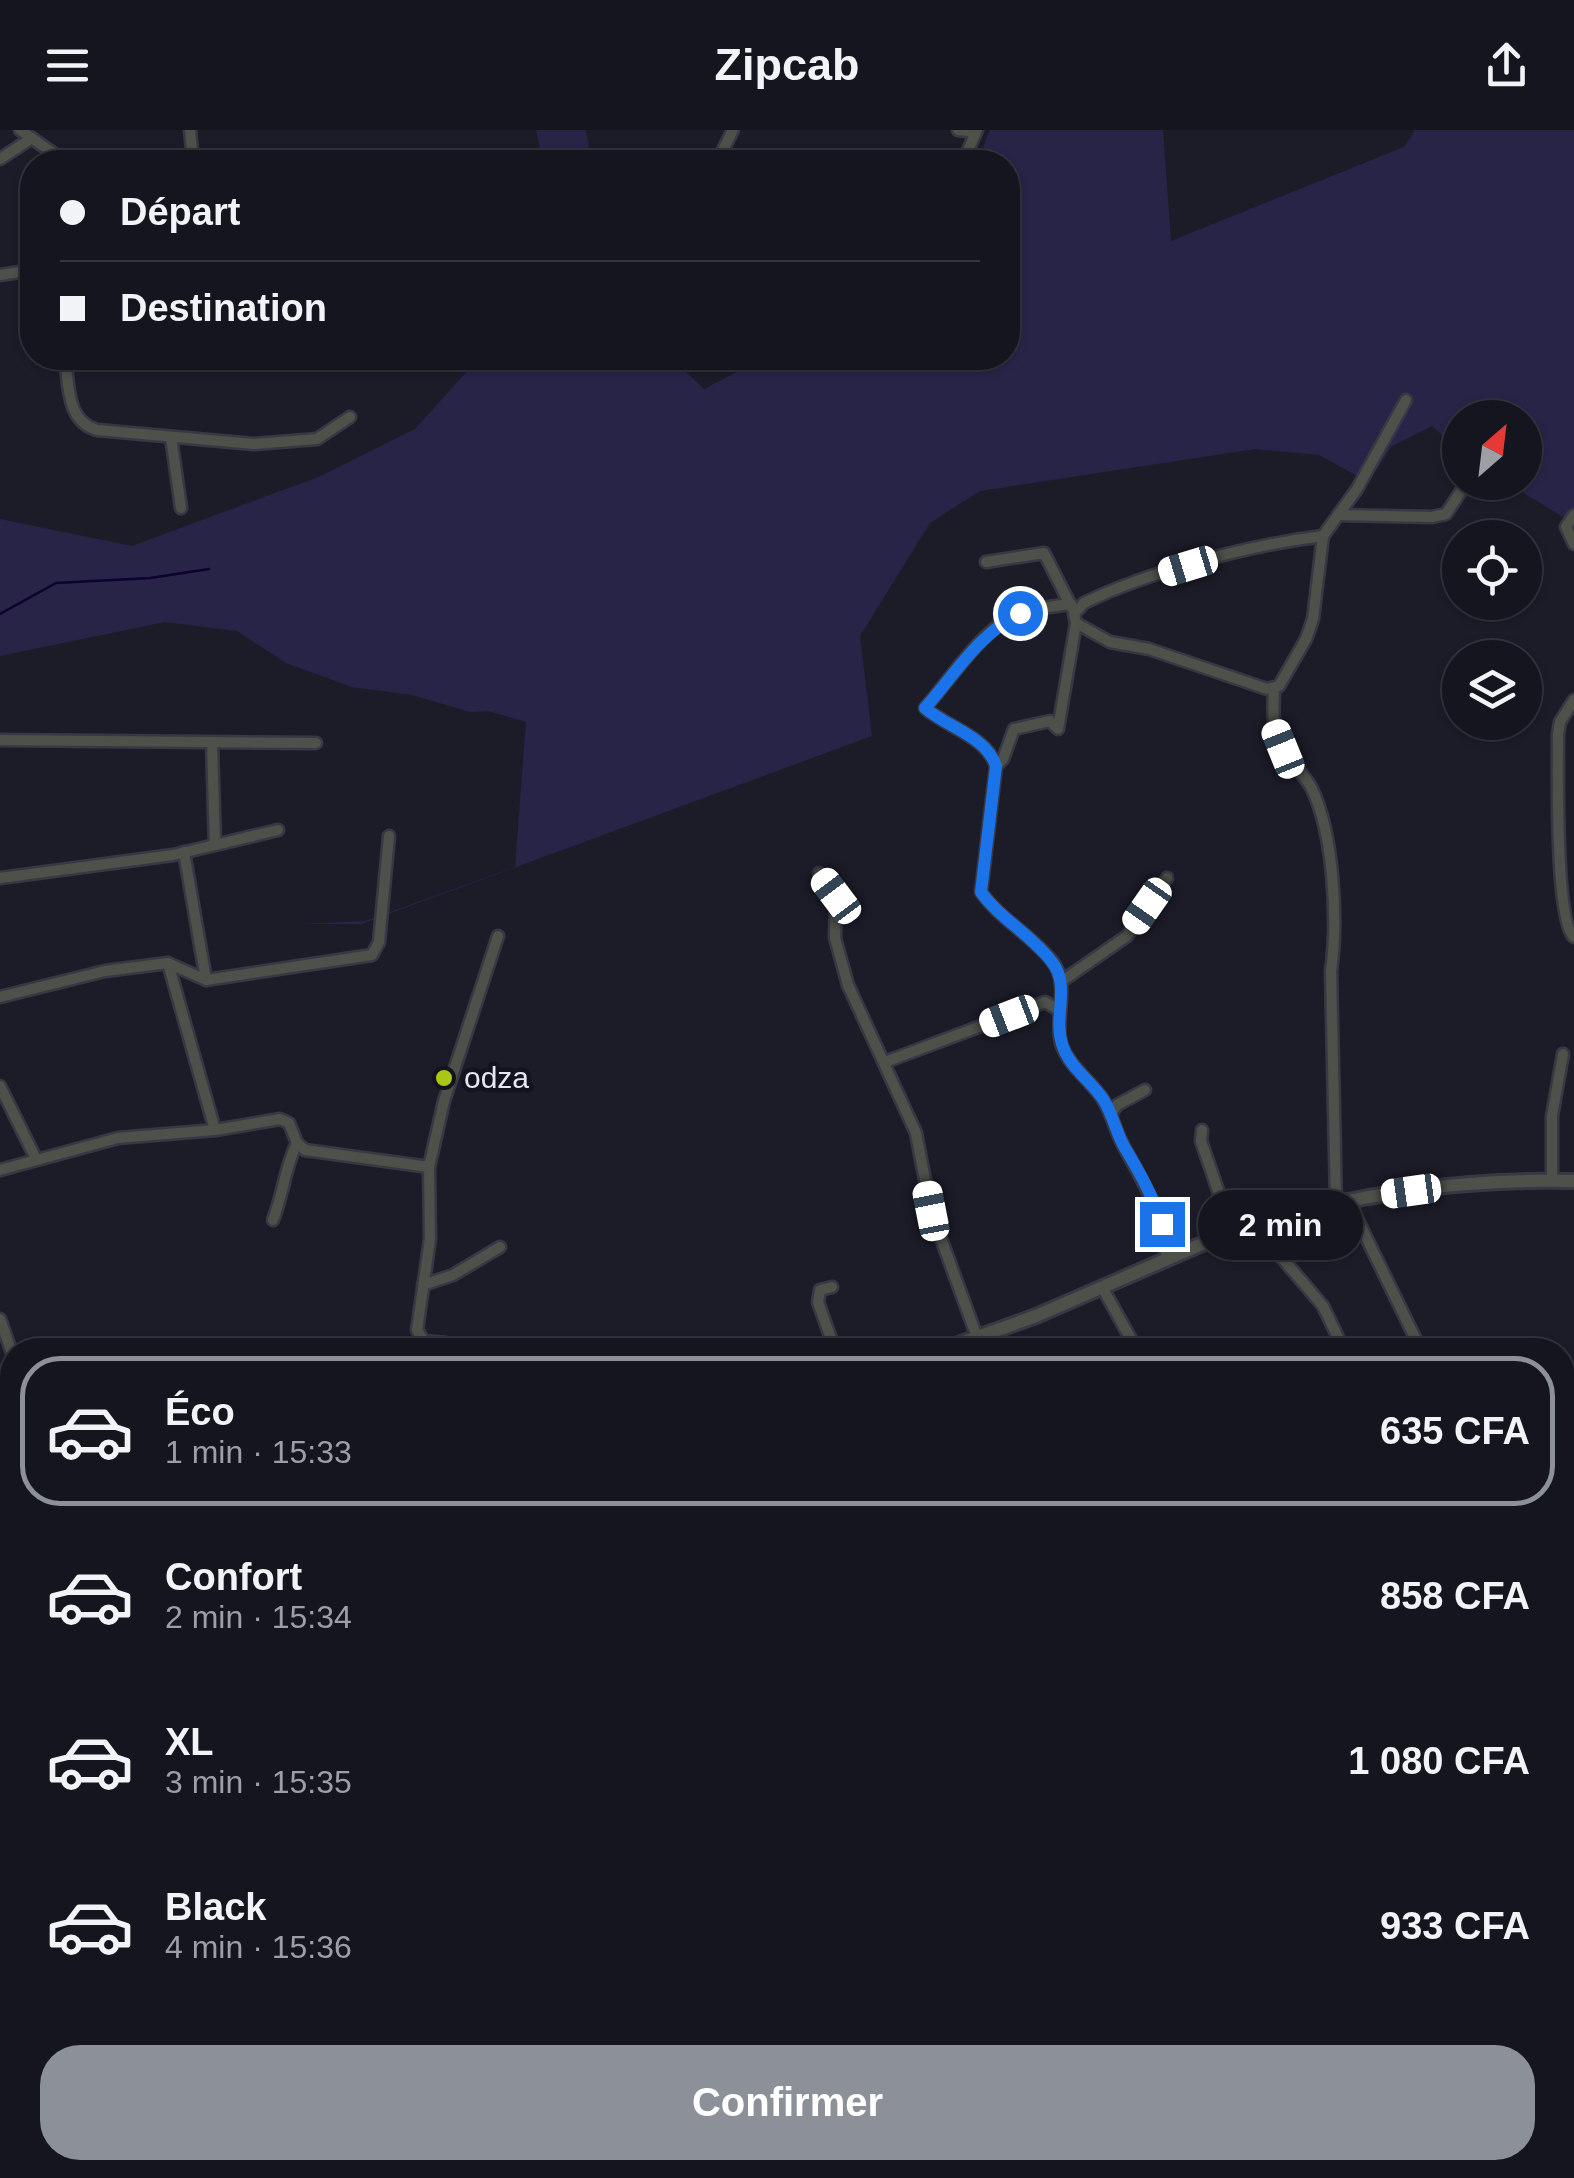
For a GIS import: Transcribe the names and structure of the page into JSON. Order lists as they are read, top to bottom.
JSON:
{
  "places": ["odza"],
  "north": "top right",
  "page": {
    "header": "Zipcab",
    "banner": ["Départ", "Destination"],
    "bubble": "2 min",
    "list": [
      {
        "name": "Éco",
        "note": "1 min · 15:33",
        "value": "635 CFA"
      },
      {
        "name": "Confort",
        "note": "2 min · 15:34",
        "value": "858 CFA"
      },
      {
        "name": "XL",
        "note": "3 min · 15:35",
        "value": "1 080 CFA"
      },
      {
        "name": "Black",
        "note": "4 min · 15:36",
        "value": "933 CFA"
      }
    ],
    "buttons": "Confirmer"
  }
}
